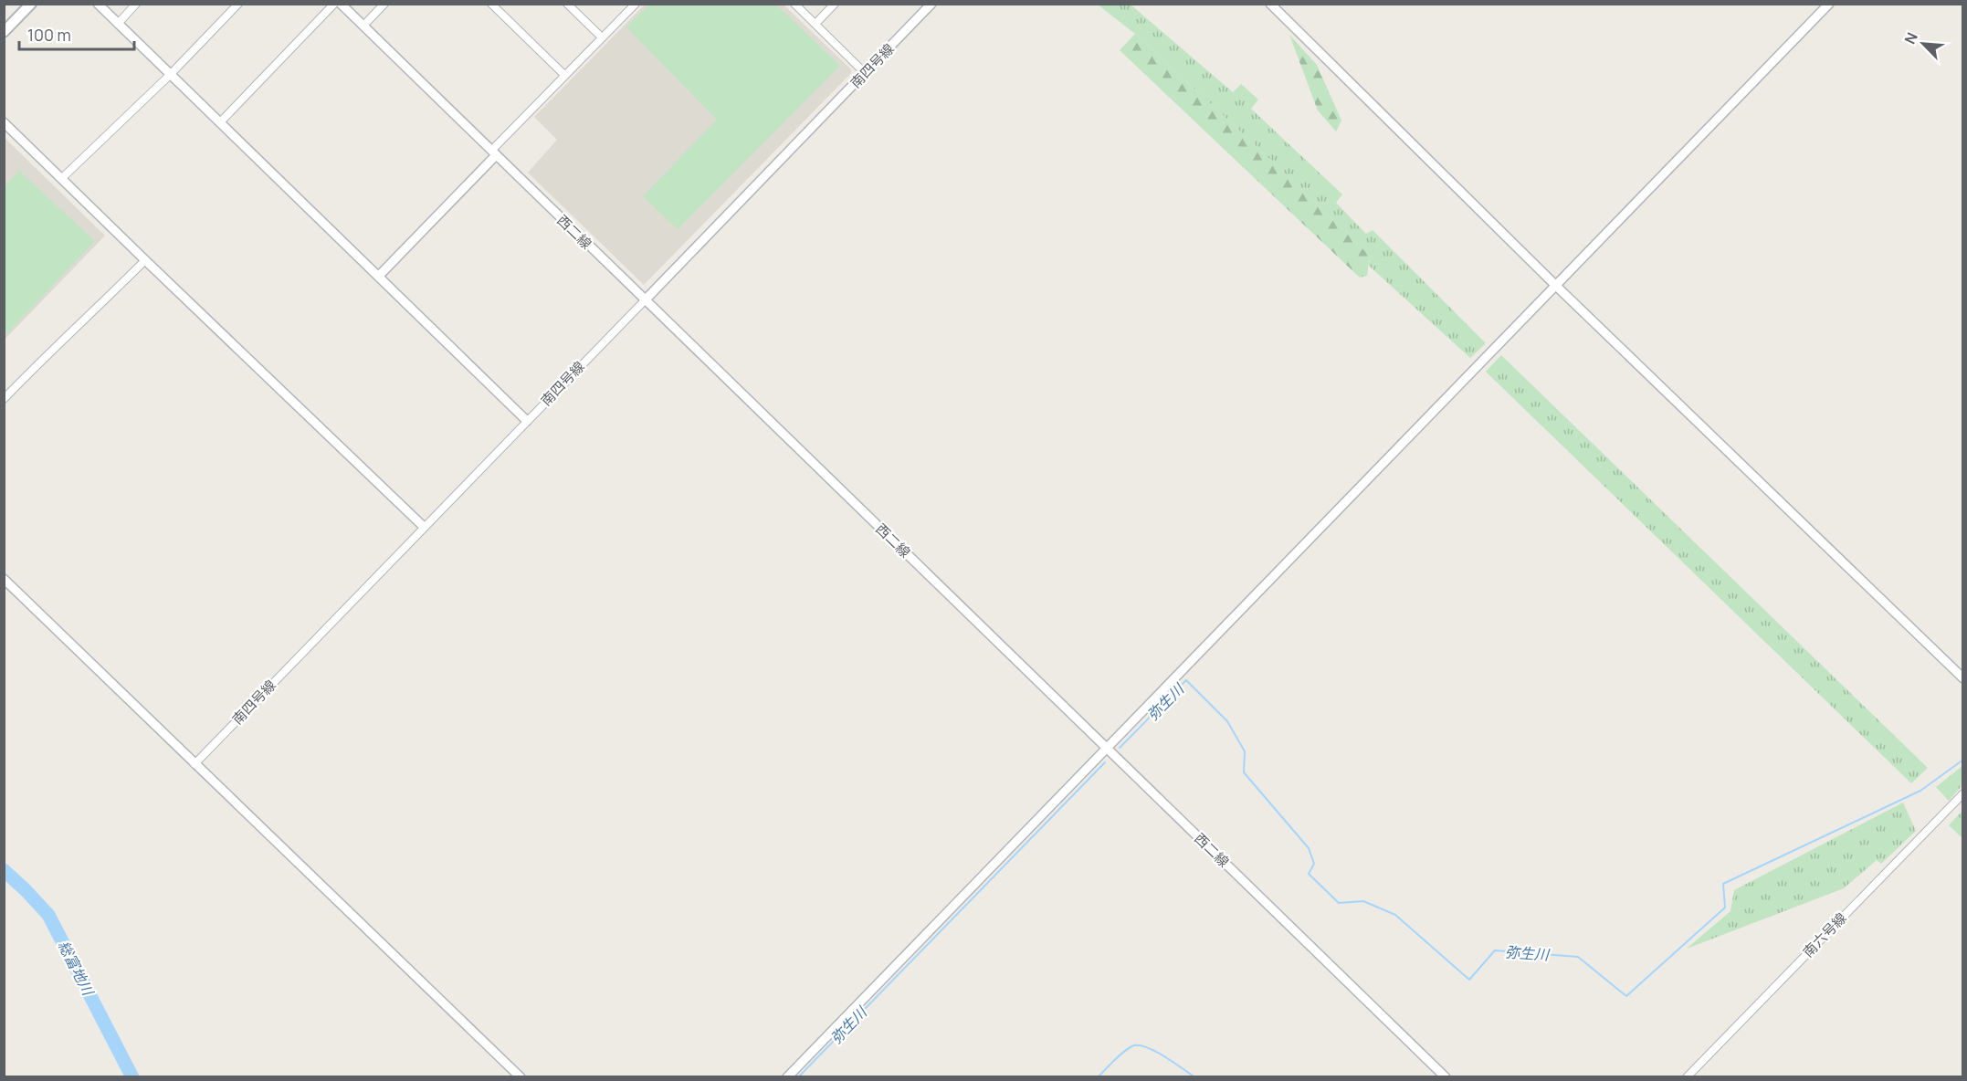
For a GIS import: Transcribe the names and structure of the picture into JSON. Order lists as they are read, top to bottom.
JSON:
{
  "streets": {
    "street": ["南四号線", "西二線", "南六号線"]
  },
  "crossings": [
    ["南四号線", "西二線"]
  ],
  "water": ["弥生川", "総富地川"],
  "scale_bar": "100 m",
  "north": "top left"
}
